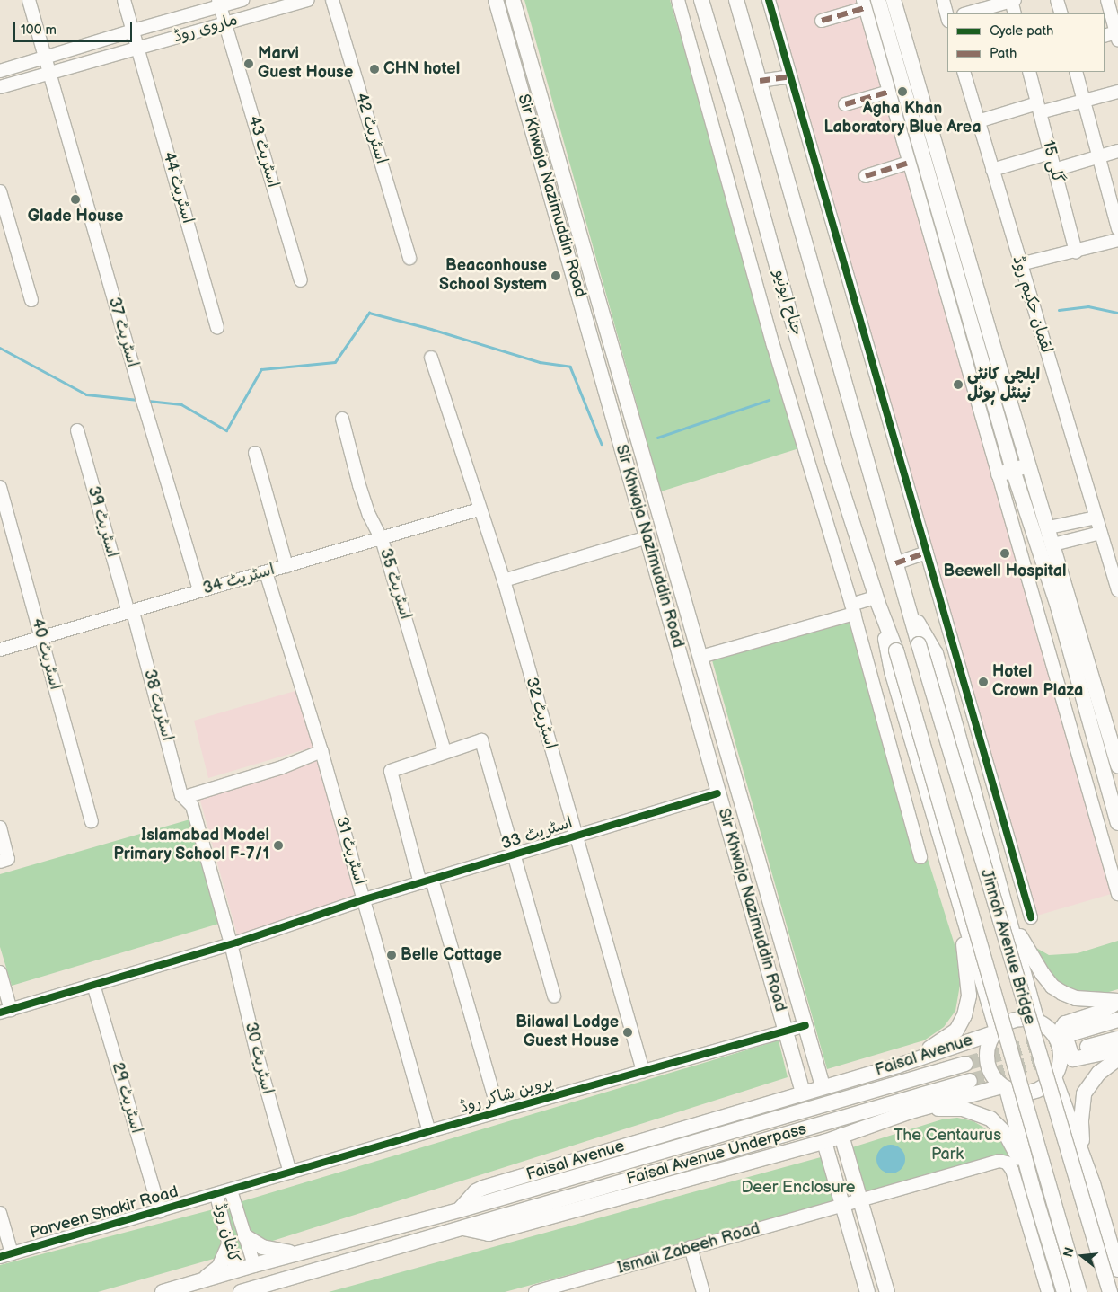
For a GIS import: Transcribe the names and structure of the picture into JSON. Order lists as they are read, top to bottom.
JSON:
{
  "streets": {
    "main road": [
      "Sir Khwaja Nazimuddin Road",
      "جناح ایونیو",
      "Jinnah Avenue Bridge",
      "Faisal Avenue",
      "Faisal Avenue Underpass"
    ],
    "street": [
      "ماروی روڈ",
      "اسٹریٹ 42",
      "اسٹریٹ 43",
      "گلی 15",
      "اسٹریٹ 44",
      "لقمان حکیم روڈ",
      "اسٹریٹ 37",
      "اسٹریٹ 39",
      "اسٹریٹ 34",
      "اسٹریٹ 35",
      "اسٹریٹ 40",
      "اسٹریٹ 38",
      "اسٹریٹ 32",
      "اسٹریٹ 33",
      "اسٹریٹ 31",
      "اسٹریٹ 30",
      "پروین شاکر روڈ",
      "اسٹریٹ 29",
      "Parveen Shakir Road",
      "کاغان روڈ",
      "Ismail Zabeeh Road"
    ]
  },
  "crossings": [
    ["ماروی روڈ", "اسٹریٹ 43"],
    ["ماروی روڈ", "اسٹریٹ 44"],
    ["ماروی روڈ", "اسٹریٹ 37"],
    ["Sir Khwaja Nazimuddin Road", "اسٹریٹ 33"],
    ["Sir Khwaja Nazimuddin Road", "Faisal Avenue"],
    ["Sir Khwaja Nazimuddin Road", "پروین شاکر روڈ"],
    ["جناح ایونیو", "Jinnah Avenue Bridge"],
    ["اسٹریٹ 37", "اسٹریٹ 34"],
    ["اسٹریٹ 39", "اسٹریٹ 34"],
    ["اسٹریٹ 39", "اسٹریٹ 38"],
    ["اسٹریٹ 34", "اسٹریٹ 35"],
    ["اسٹریٹ 34", "اسٹریٹ 40"],
    ["اسٹریٹ 34", "اسٹریٹ 38"],
    ["اسٹریٹ 34", "اسٹریٹ 32"],
    ["اسٹریٹ 34", "اسٹریٹ 31"],
    ["اسٹریٹ 38", "اسٹریٹ 33"],
    ["اسٹریٹ 38", "اسٹریٹ 30"],
    ["اسٹریٹ 32", "اسٹریٹ 33"],
    ["اسٹریٹ 32", "پروین شاکر روڈ"],
    ["اسٹریٹ 33", "اسٹریٹ 31"],
    ["اسٹریٹ 33", "اسٹریٹ 30"],
    ["اسٹریٹ 33", "اسٹریٹ 29"],
    ["اسٹریٹ 31", "پروین شاکر روڈ"],
    ["Faisal Avenue", "Faisal Avenue Underpass"],
    ["اسٹریٹ 30", "پروین شاکر روڈ"],
    ["پروین شاکر روڈ", "Parveen Shakir Road"],
    ["پروین شاکر روڈ", "کاغان روڈ"],
    ["اسٹریٹ 29", "Parveen Shakir Road"],
    ["Parveen Shakir Road", "کاغان روڈ"]
  ],
  "parks": ["The Centaurus Park", "Deer Enclosure"],
  "places": [
    "Marvi Guest House",
    "CHN hotel",
    "Agha Khan Laboratory Blue Area",
    "Glade House",
    "Beaconhouse School System",
    "ایلچی کانٹی نینٹل ہوٹل",
    "Beewell Hospital",
    "Hotel Crown Plaza",
    "Islamabad Model Primary School F-7/1",
    "Belle Cottage",
    "Bilawal Lodge Guest House"
  ],
  "legend": ["Cycle path", "Path"],
  "scale_bar": "100 m",
  "north": "left"
}
